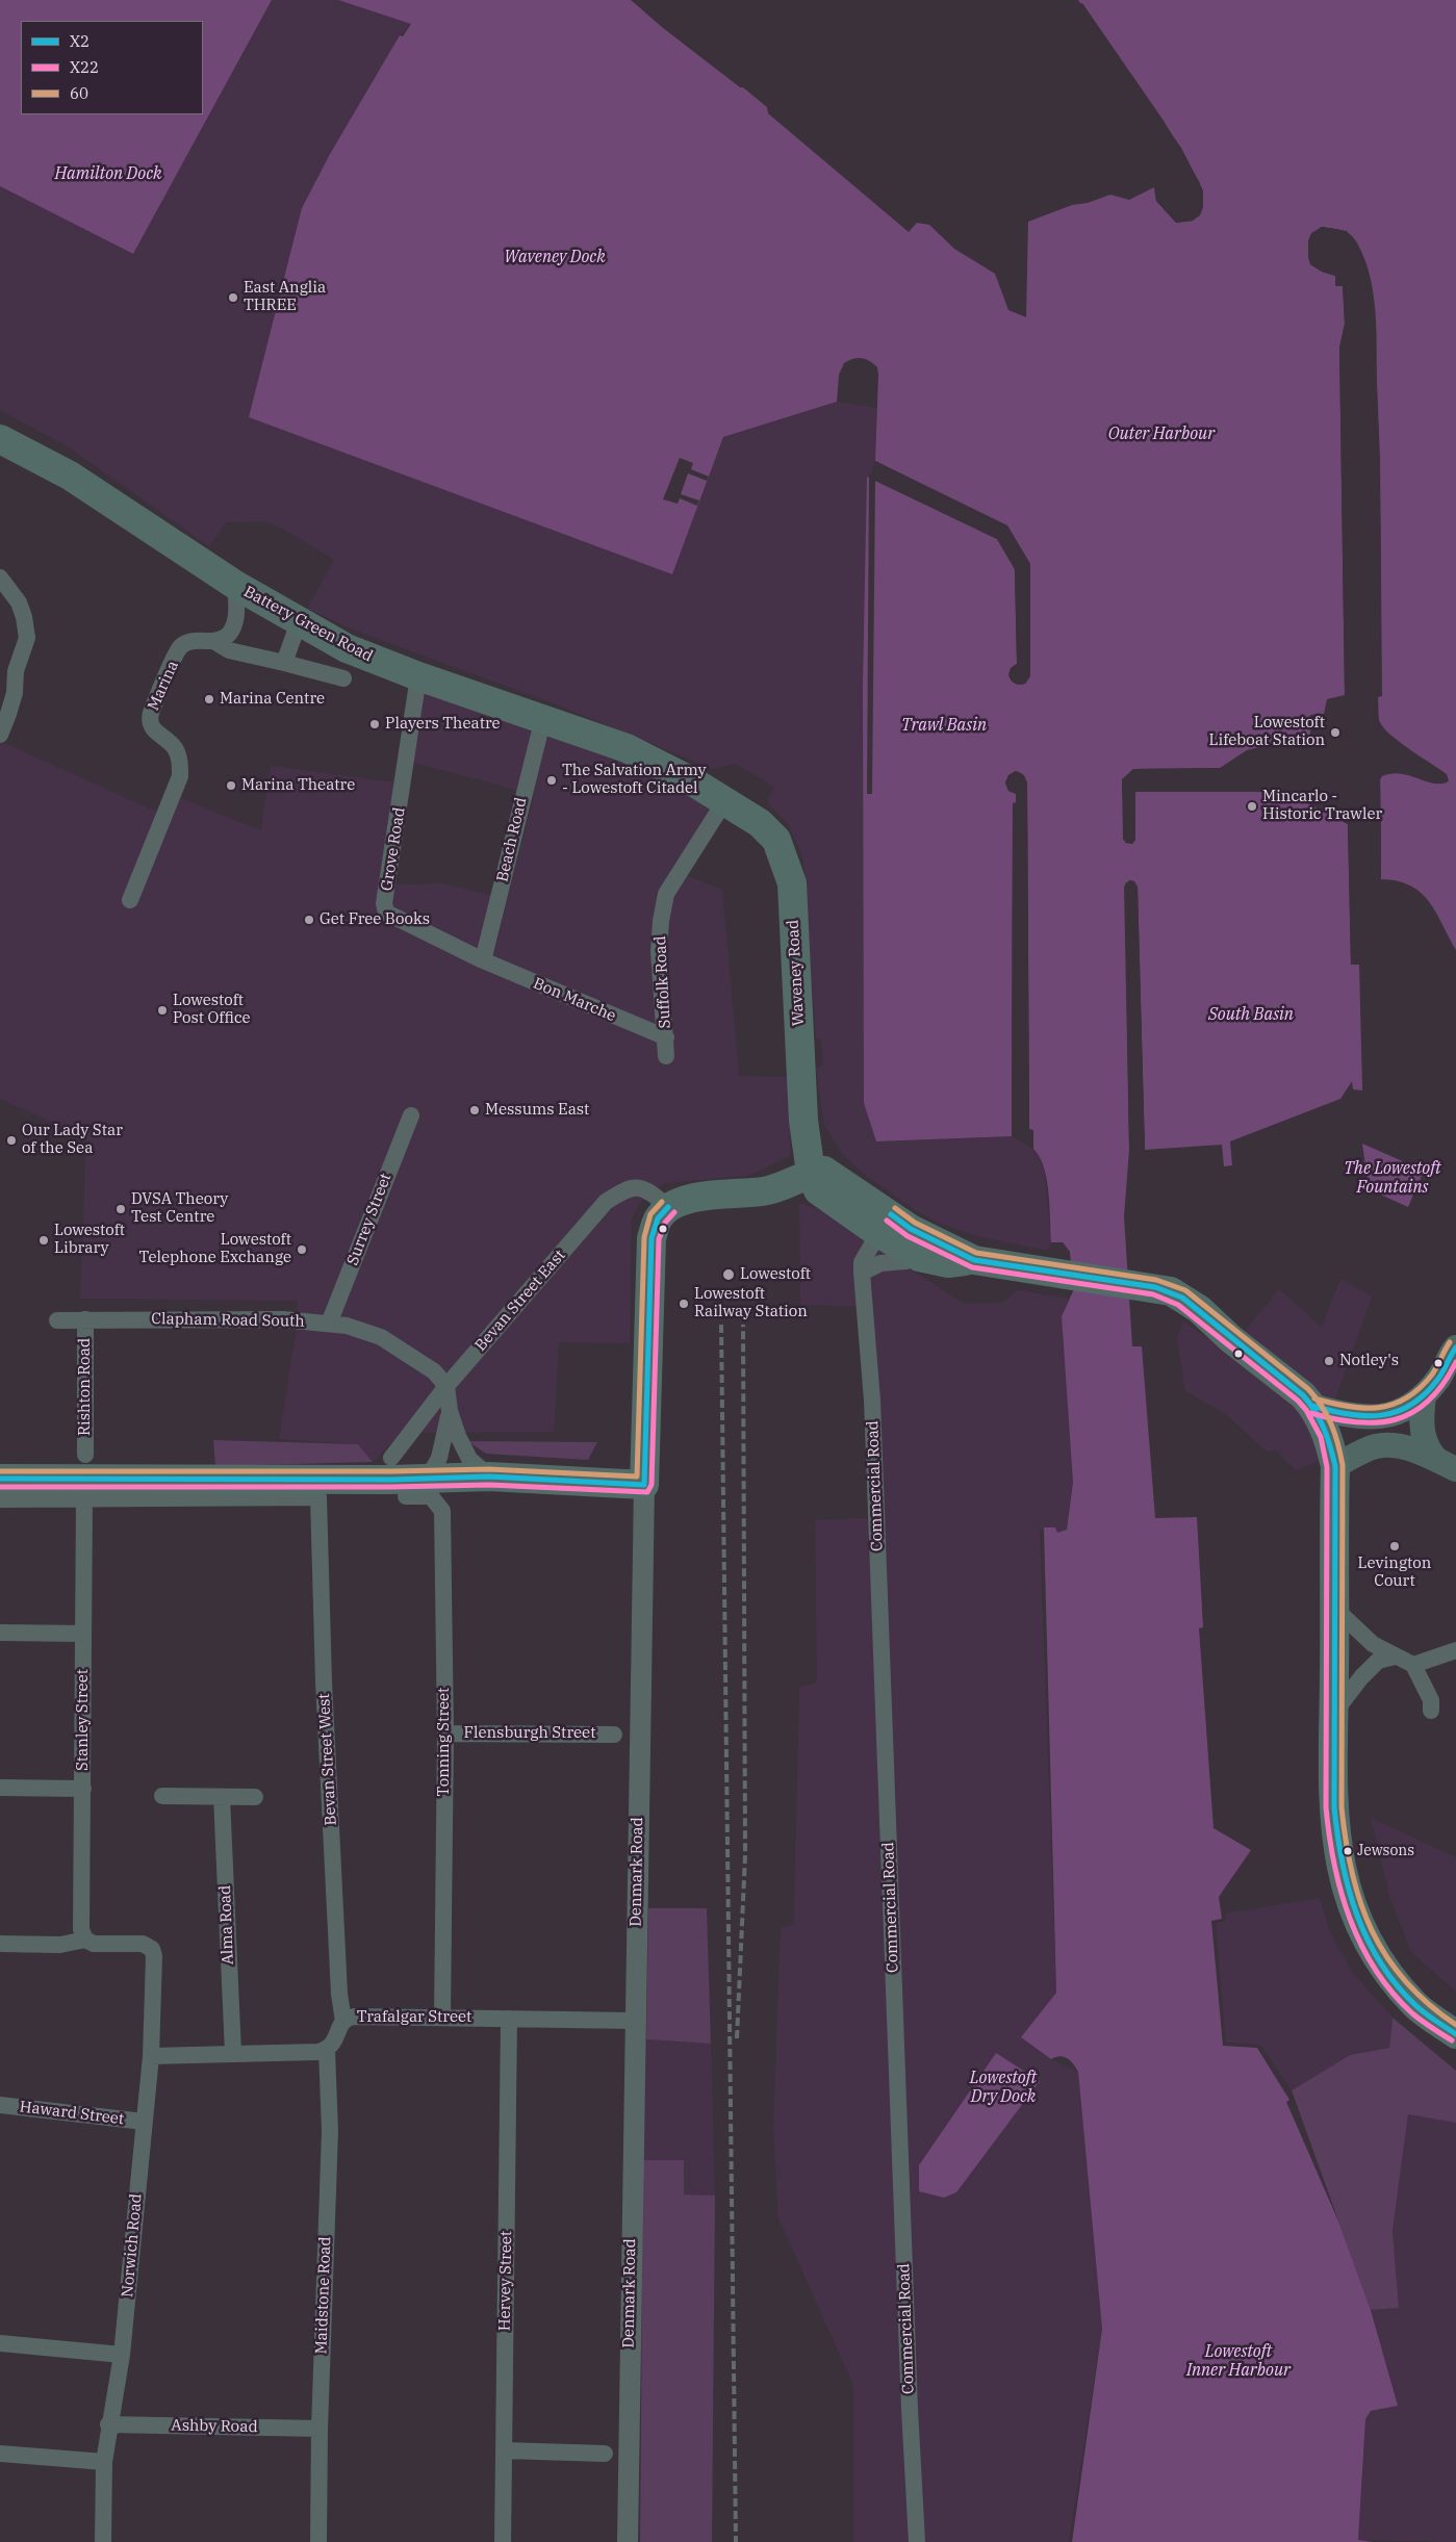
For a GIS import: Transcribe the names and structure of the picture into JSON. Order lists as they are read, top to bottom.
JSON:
{
  "streets": {
    "highway": ["Battery Green Road", "Waveney Road", "Denmark Road"],
    "street": [
      "Marina",
      "Beach Road",
      "Grove Road",
      "Suffolk Road",
      "Bon Marche",
      "Surrey Street",
      "Bevan Street East",
      "Clapham Road South",
      "Rishton Road",
      "Commercial Road",
      "Stanley Street",
      "Flensburgh Street",
      "Tonning Street",
      "Bevan Street West",
      "Alma Road",
      "Trafalgar Street",
      "Haward Street",
      "Norwich Road",
      "Hervey Street",
      "Maidstone Road",
      "Ashby Road"
    ]
  },
  "crossings": [
    ["Battery Green Road", "Beach Road"],
    ["Battery Green Road", "Grove Road"],
    ["Battery Green Road", "Waveney Road"],
    ["Battery Green Road", "Suffolk Road"],
    ["Beach Road", "Grove Road"],
    ["Beach Road", "Bon Marche"],
    ["Grove Road", "Bon Marche"],
    ["Waveney Road", "Suffolk Road"],
    ["Suffolk Road", "Bon Marche"],
    ["Surrey Street", "Clapham Road South"],
    ["Bevan Street East", "Clapham Road South"],
    ["Bevan Street East", "Denmark Road"],
    ["Clapham Road South", "Rishton Road"],
    ["Stanley Street", "Bevan Street West"],
    ["Stanley Street", "Norwich Road"],
    ["Flensburgh Street", "Tonning Street"],
    ["Tonning Street", "Trafalgar Street"],
    ["Bevan Street West", "Trafalgar Street"],
    ["Denmark Road", "Trafalgar Street"],
    ["Trafalgar Street", "Hervey Street"],
    ["Trafalgar Street", "Maidstone Road"],
    ["Haward Street", "Norwich Road"],
    ["Norwich Road", "Ashby Road"],
    ["Maidstone Road", "Ashby Road"]
  ],
  "water": [
    "Hamilton Dock",
    "Waveney Dock",
    "Outer Harbour",
    "Trawl Basin",
    "South Basin",
    "The Lowestoft Fountains",
    "Lowestoft Dry Dock",
    "Lowestoft Inner Harbour"
  ],
  "places": [
    "East Anglia THREE",
    "Marina Centre",
    "Players Theatre",
    "Lowestoft Lifeboat Station",
    "The Salvation Army - Lowestoft Citadel",
    "Marina Theatre",
    "Mincarlo - Historic Trawler",
    "Get Free Books",
    "Lowestoft Post Office",
    "Messums East",
    "Our Lady Star of the Sea",
    "DVSA Theory Test Centre",
    "Lowestoft Library",
    "Lowestoft Telephone Exchange",
    "Lowestoft",
    "Lowestoft Railway Station",
    "Notley's",
    "Levington Court",
    "Jewsons"
  ],
  "lines": ["transit line 60", "transit line X2", "transit line X22"],
  "legend": ["X2", "X22", "60"]
}
